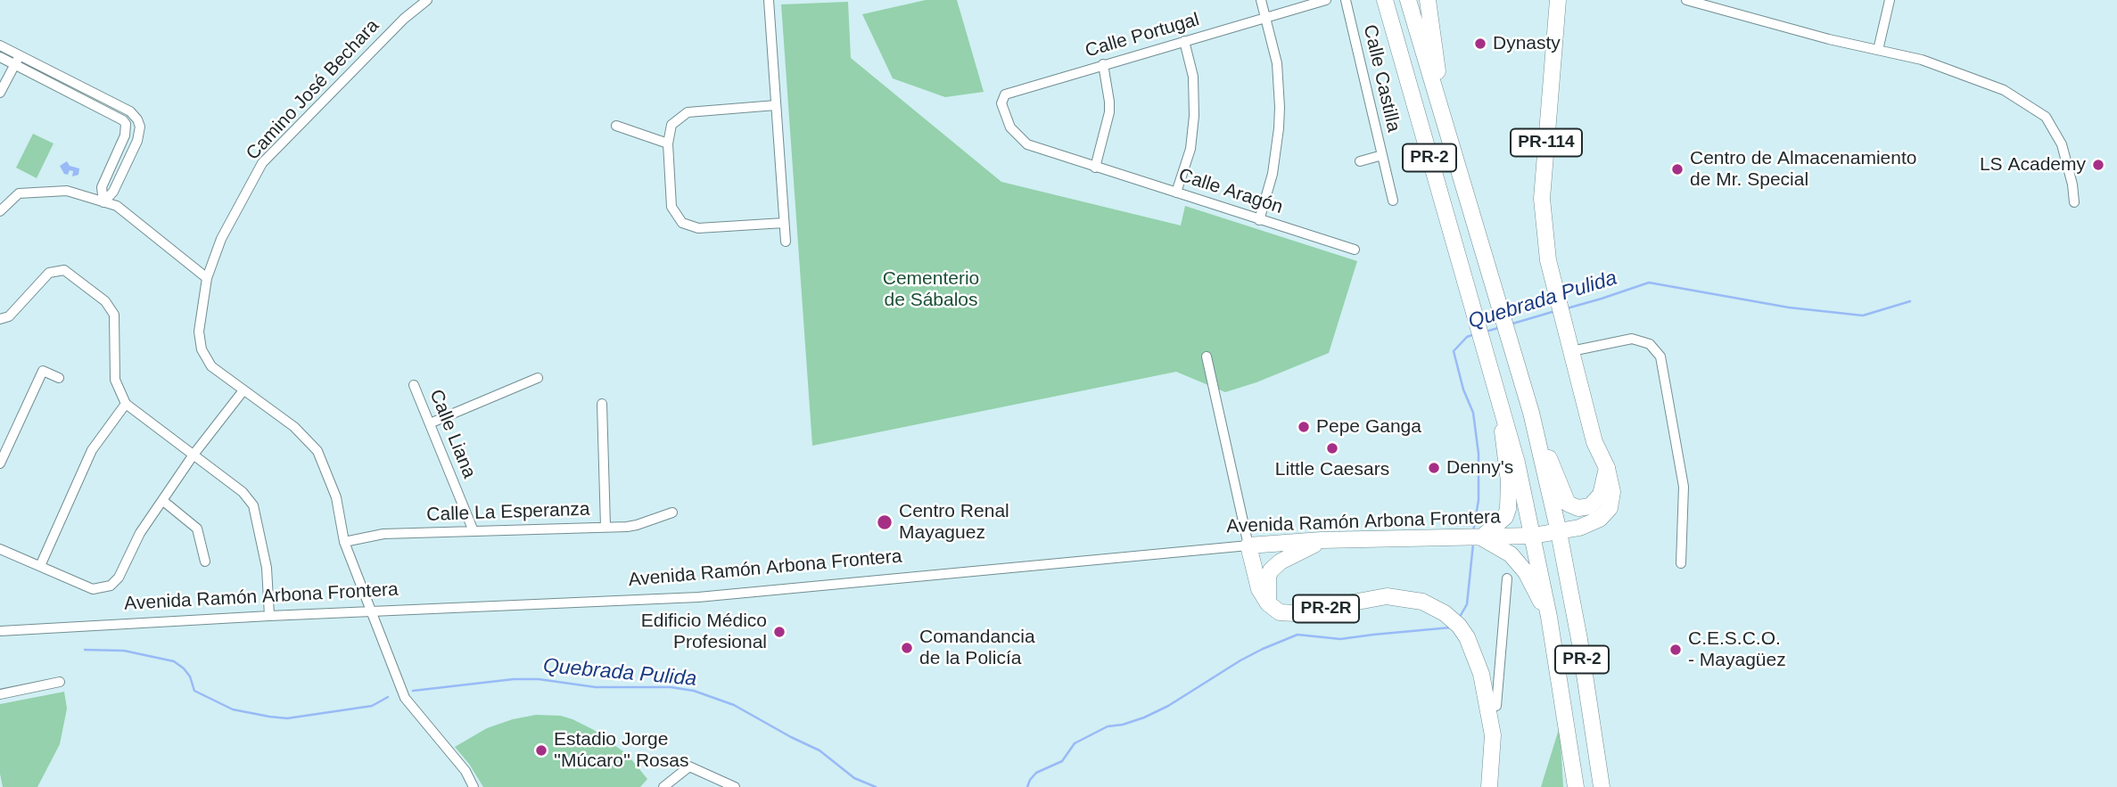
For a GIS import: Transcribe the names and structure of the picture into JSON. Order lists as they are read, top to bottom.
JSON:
{
  "streets": {
    "main road": [
      "PR-114",
      "PR-2",
      "Avenida Ramón Arbona Frontera",
      "PR-2R"
    ],
    "street": [
      "Calle Portugal",
      "Calle Castilla",
      "Camino José Bechara",
      "Calle Aragón",
      "Calle Liana",
      "Calle La Esperanza"
    ]
  },
  "crossings": [
    ["Calle Portugal", "Calle Aragón"],
    ["Camino José Bechara", "Calle La Esperanza"],
    ["Camino José Bechara", "Avenida Ramón Arbona Frontera"],
    ["PR-114", "PR-2"],
    ["PR-114", "Avenida Ramón Arbona Frontera"],
    ["PR-2", "Avenida Ramón Arbona Frontera"],
    ["Calle Liana", "Calle La Esperanza"],
    ["Avenida Ramón Arbona Frontera", "PR-2R"]
  ],
  "water": ["Quebrada Pulida"],
  "parks": ["Cementerio de Sábalos"],
  "places": [
    "Dynasty",
    "LS Academy",
    "Centro de Almacenamiento de Mr. Special",
    "Pepe Ganga",
    "Little Caesars",
    "Denny's",
    "Centro Renal Mayaguez",
    "Edificio Médico Profesional",
    "Comandancia de la Policía",
    "C.E.S.C.O. - Mayagüez",
    "Estadio Jorge ''Múcaro'' Rosas"
  ]
}
